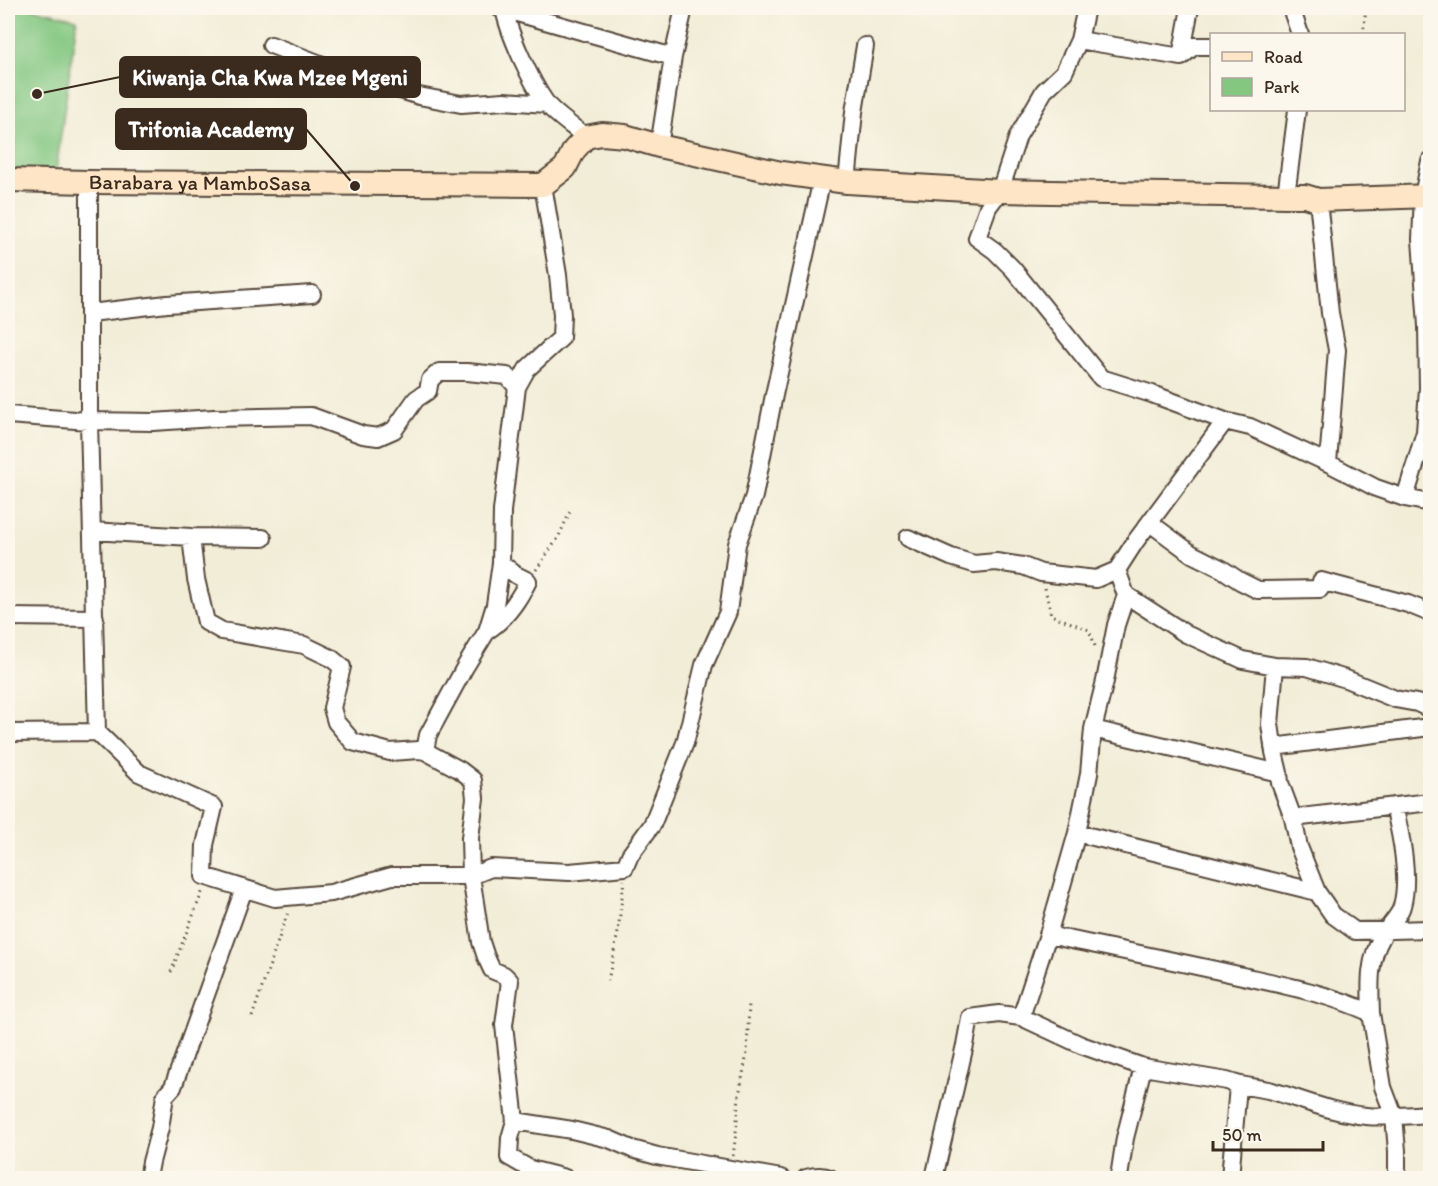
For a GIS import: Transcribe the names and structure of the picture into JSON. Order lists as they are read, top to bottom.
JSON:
{
  "streets": {
    "street": ["Barabara ya MamboSasa"]
  },
  "places": ["Kiwanja Cha Kwa Mzee Mgeni", "Trifonia Academy"],
  "legend": ["Road", "Park"],
  "scale_bar": "50 m"
}
